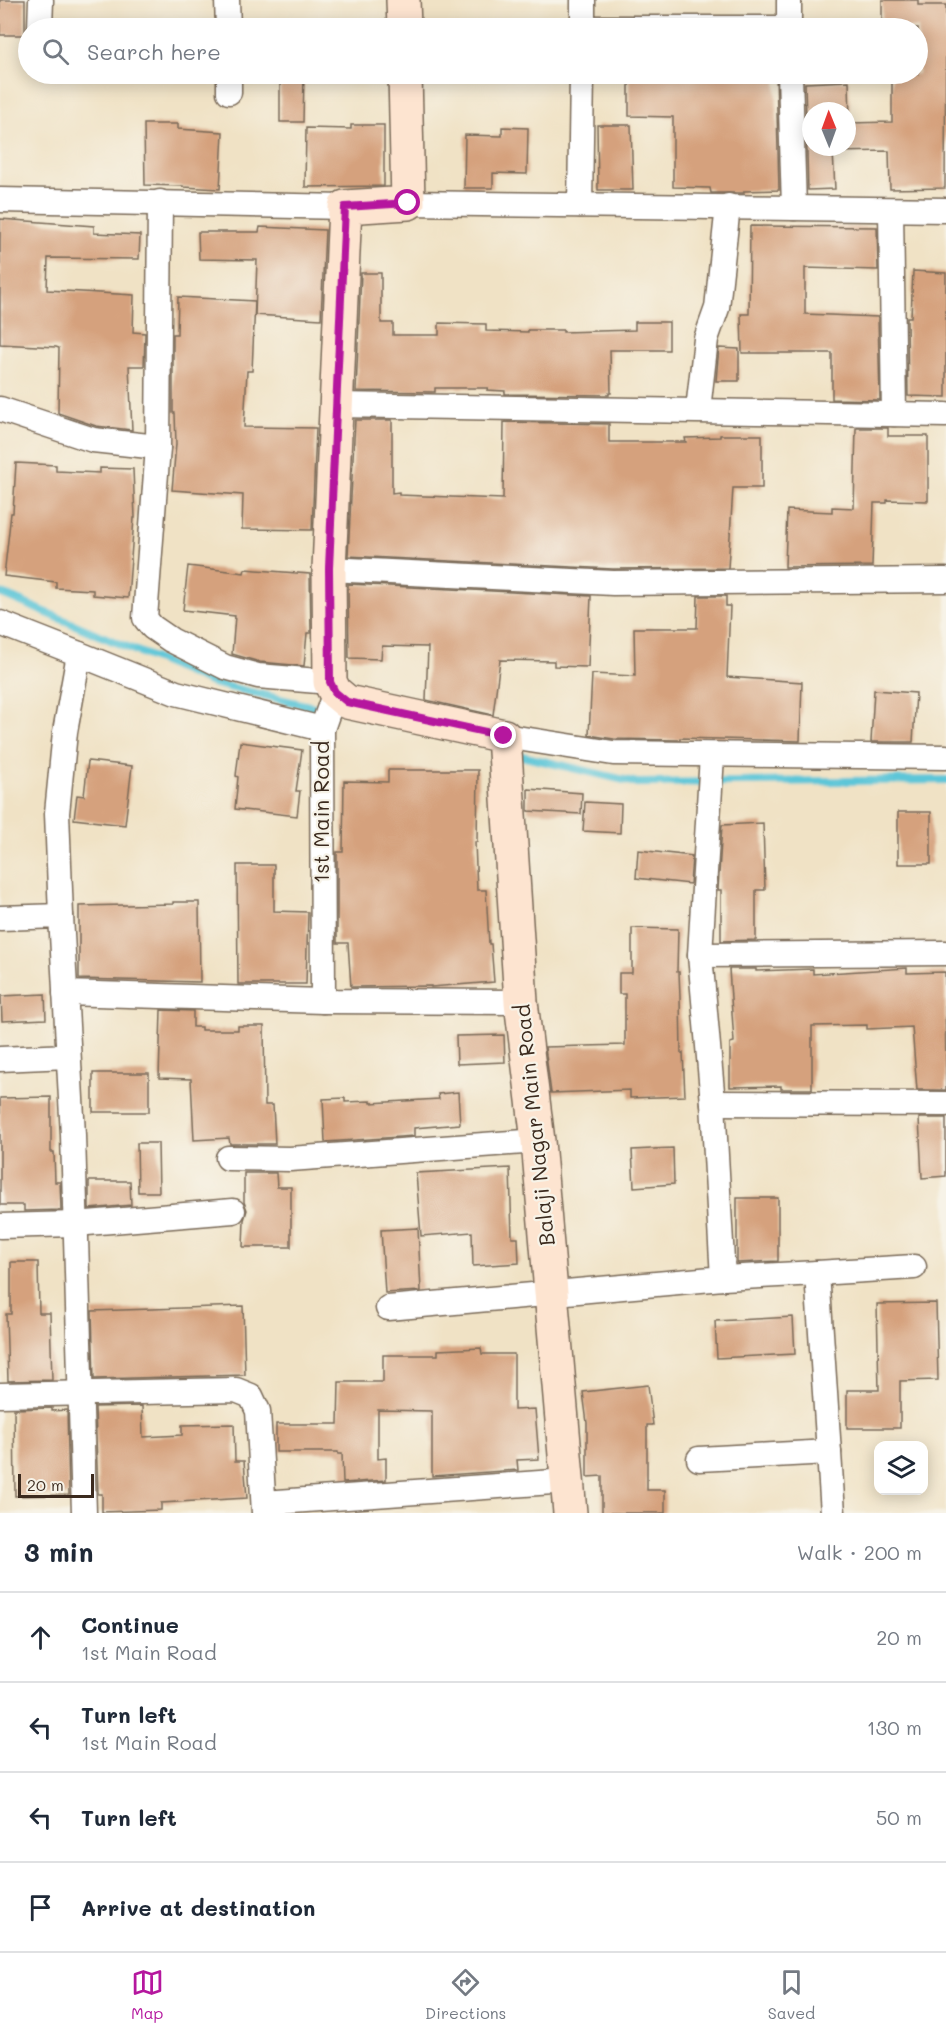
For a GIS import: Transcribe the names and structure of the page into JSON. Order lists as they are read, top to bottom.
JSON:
{
  "streets": {
    "main road": ["1st Main Road", "Balaji Nagar Main Road"]
  },
  "scale_bar": "20 m",
  "north": "top",
  "page": {
    "search": "Search here",
    "scale": "20 m",
    "heading": ["3 min", "Walk · 200 m"],
    "list": [
      ["Continue", "1st Main Road", "20 m"],
      ["Turn left", "1st Main Road", "130 m"],
      ["Turn left", "50 m"],
      "Arrive at destination"
    ],
    "nav": ["Map", "Directions", "Saved"]
  }
}
